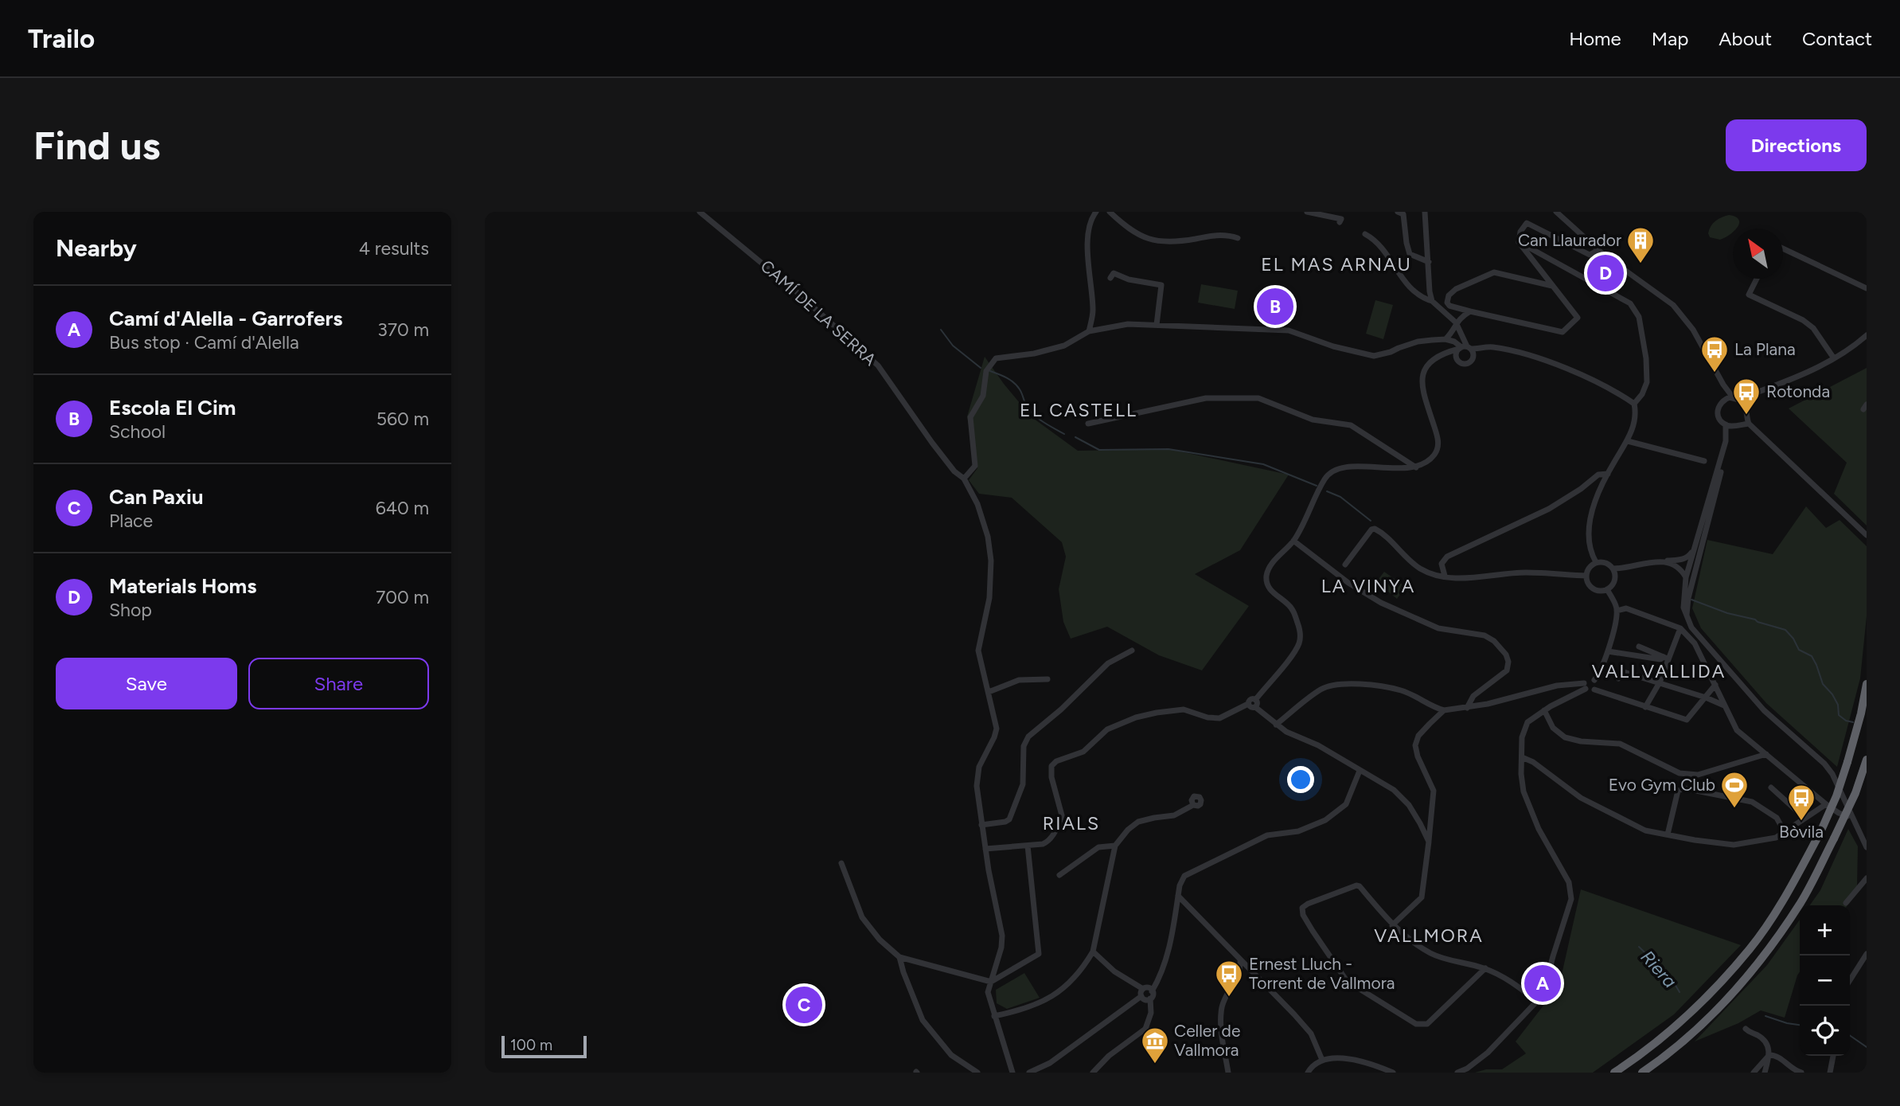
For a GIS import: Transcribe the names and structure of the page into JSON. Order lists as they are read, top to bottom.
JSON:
{
  "streets": {
    "street": ["CAMÍ DE LA SERRA"]
  },
  "districts": [
    "EL MAS ARNAU",
    "EL CASTELL",
    "LA VINYA",
    "VALLVALLIDA",
    "RIALS",
    "VALLMORA"
  ],
  "water": ["Riera"],
  "places": {
    "building": ["Can Llaurador"],
    "bus stop": [
      "La Plana",
      "Rotonda",
      "Bòvila",
      "Ernest Lluch - Torrent de Vallmora"
    ],
    "sports": ["Evo Gym Club"],
    "museum": ["Celler de Vallmora"]
  },
  "scale_bar": "100 m",
  "north": "top left",
  "page": {
    "header": "Trailo",
    "nav": [
      "Home",
      "Map",
      "About",
      "Contact"
    ],
    "buttons": [
      "Directions",
      ["Save", "Share"]
    ],
    "title": "Find us",
    "heading": ["Nearby", "4 results"],
    "pins": [
      "D",
      "B",
      "A",
      "C"
    ],
    "list": [
      {
        "mark": "A",
        "name": "Camí d'Alella - Garrofers",
        "note": "Bus stop · Camí d'Alella",
        "value": "370 m"
      },
      {
        "mark": "B",
        "name": "Escola El Cim",
        "note": "School",
        "value": "560 m"
      },
      {
        "mark": "C",
        "name": "Can Paxiu",
        "note": "Place",
        "value": "640 m"
      },
      {
        "mark": "D",
        "name": "Materials Homs",
        "note": "Shop",
        "value": "700 m"
      }
    ],
    "map_buttons": ["+", "−"],
    "scale": "100 m"
  }
}
